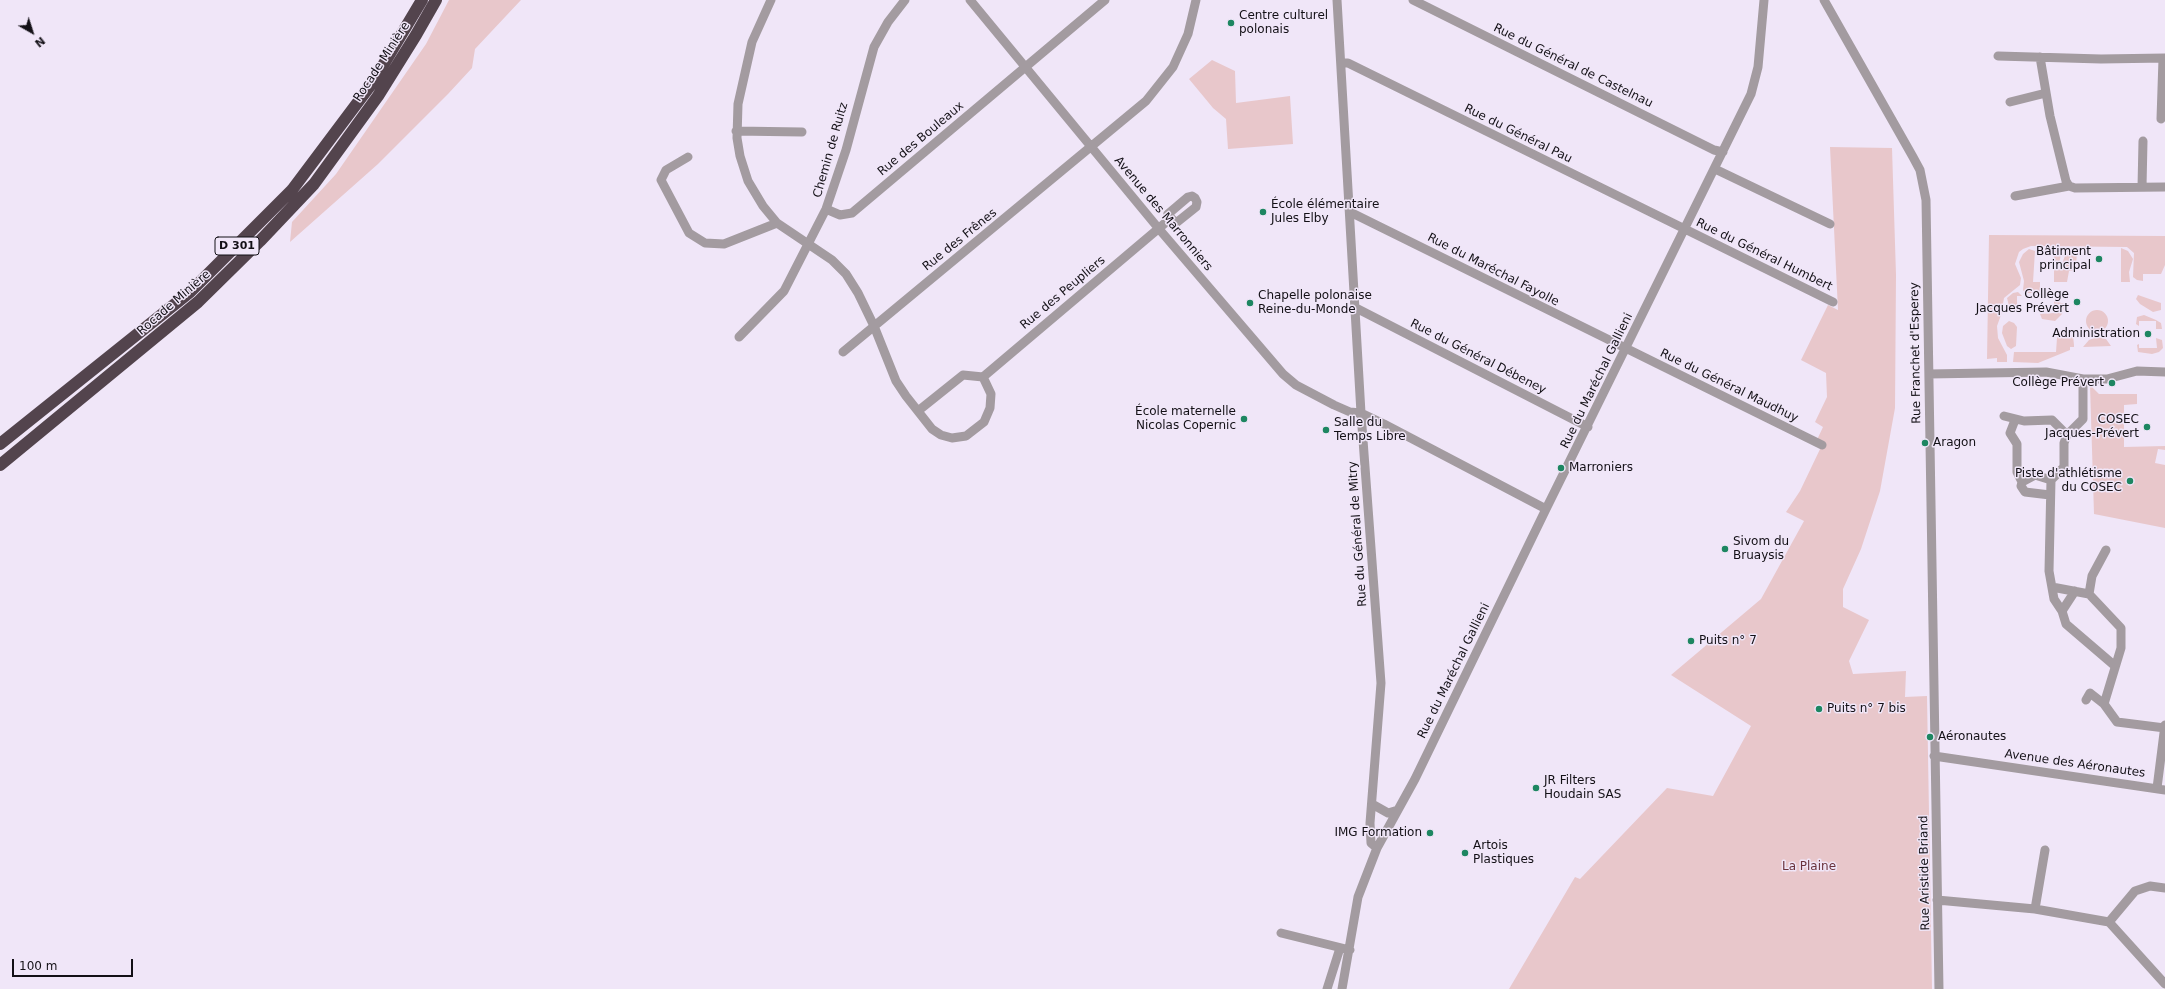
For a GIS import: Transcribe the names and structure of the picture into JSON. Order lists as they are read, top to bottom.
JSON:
{
  "streets": {
    "highway": ["Rocade Minière", "D 301"],
    "street": [
      "Rue du Général de Castelnau",
      "Rue du Général Pau",
      "Rue des Bouleaux",
      "Chemin de Ruitz",
      "Avenue des Marronniers",
      "Rue des Frênes",
      "Rue du Général Humbert",
      "Rue du Maréchal Fayolle",
      "Rue des Peupliers",
      "Rue Franchet d'Esperey",
      "Rue du Général Débeney",
      "Rue du Maréchal Gallieni",
      "Rue du Général Maudhuy",
      "Rue du Général de Mitry",
      "Avenue des Aéronautes",
      "Rue Aristide Briand"
    ]
  },
  "crossings": [
    ["Rue du Général de Castelnau", "Rue du Maréchal Gallieni"],
    ["Rue du Général Pau", "Rue du Général Humbert"],
    ["Rue du Général Pau", "Rue du Maréchal Gallieni"],
    ["Rue du Général Pau", "Rue du Général de Mitry"],
    ["Rue des Bouleaux", "Chemin de Ruitz"],
    ["Rue des Bouleaux", "Avenue des Marronniers"],
    ["Avenue des Marronniers", "Rue des Frênes"],
    ["Avenue des Marronniers", "Rue des Peupliers"],
    ["Avenue des Marronniers", "Rue du Maréchal Gallieni"],
    ["Avenue des Marronniers", "Rue du Général de Mitry"],
    ["Rue du Général Humbert", "Rue du Maréchal Gallieni"],
    ["Rue du Maréchal Fayolle", "Rue du Maréchal Gallieni"],
    ["Rue du Maréchal Fayolle", "Rue du Général Maudhuy"],
    ["Rue du Maréchal Fayolle", "Rue du Général de Mitry"],
    ["Rue Franchet d'Esperey", "Avenue des Aéronautes"],
    ["Rue Franchet d'Esperey", "Rue Aristide Briand"],
    ["Rue du Général Débeney", "Rue du Maréchal Gallieni"],
    ["Rue du Général Débeney", "Rue du Général de Mitry"],
    ["Rue du Maréchal Gallieni", "Rue du Général Maudhuy"],
    ["Rue du Maréchal Gallieni", "Rue du Général de Mitry"],
    ["Avenue des Aéronautes", "Rue Aristide Briand"]
  ],
  "parks": ["La Plaine"],
  "places": [
    "Centre culturel polonais",
    "École élémentaire Jules Elby",
    "Bâtiment principal",
    "Collège Jacques Prévert",
    "Chapelle polonaise Reine-du-Monde",
    "Administration",
    "Collège Prévert",
    "École maternelle Nicolas Copernic",
    "COSEC Jacques-Prévert",
    "Salle du Temps Libre",
    "Aragon",
    "Marroniers",
    "Piste d'athlétisme du COSEC",
    "Sivom du Bruaysis",
    "Puits n° 7",
    "Puits n° 7 bis",
    "Aéronautes",
    "JR Filters Houdain SAS",
    "IMG Formation",
    "Artois Plastiques"
  ],
  "scale_bar": "100 m",
  "north": "bottom right"
}
